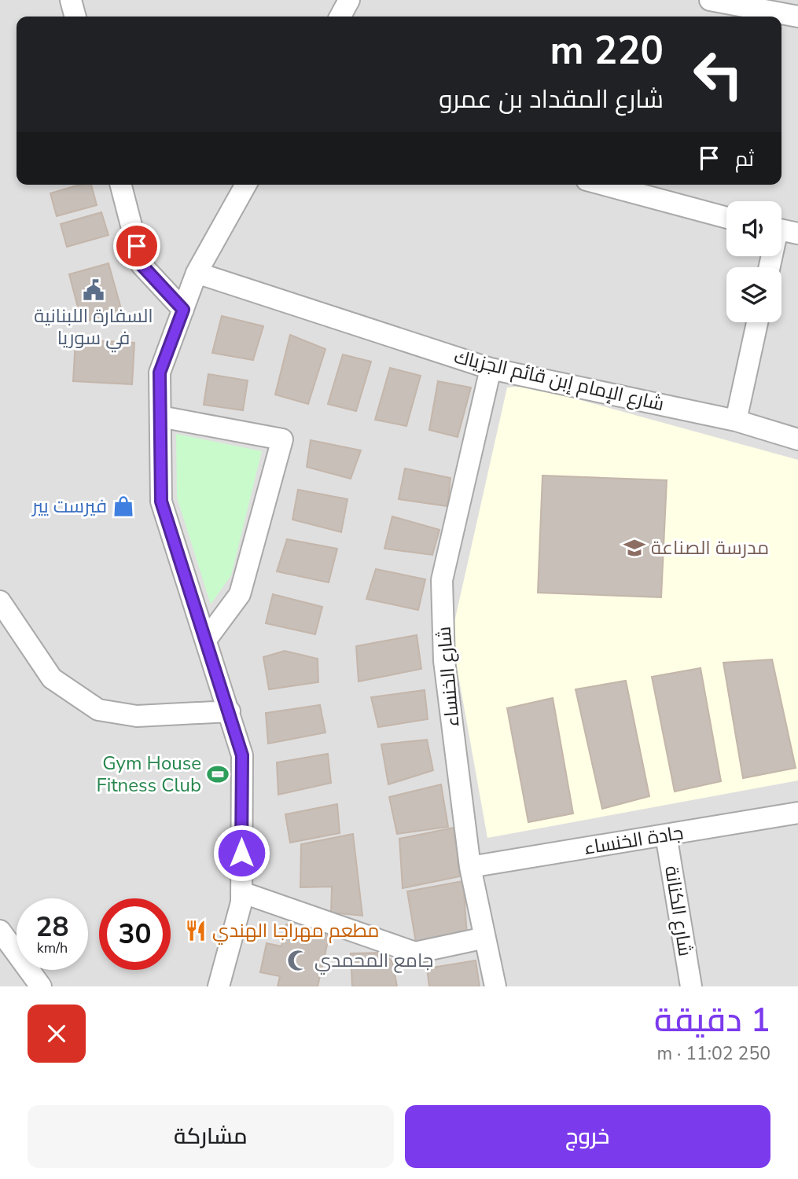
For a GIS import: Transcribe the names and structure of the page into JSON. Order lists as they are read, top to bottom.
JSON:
{
  "streets": {
    "street": [
      "شارع الإمام إبن قائم الجزياك",
      "شارع الخنساء",
      "جادة الخنساء",
      "شارع الكنانة"
    ]
  },
  "crossings": [
    ["شارع الإمام إبن قائم الجزياك", "شارع الخنساء"],
    ["شارع الخنساء", "جادة الخنساء"],
    ["جادة الخنساء", "شارع الكنانة"]
  ],
  "places": {
    "public building": ["السفارة اللبنانية في سوريا"],
    "shop": ["فيرست يير"],
    "school or university": ["مدرسة الصناعة"],
    "sports": ["Gym House Fitness Club"],
    "restaurant": ["مطعم مهراجا الهندي"],
    "mosque": ["جامع المحمدي"]
  },
  "page": {
    "turn": ["220 m", "شارع المقداد بن عمرو"],
    "then": "ثم",
    "speed": "28 km/h",
    "limit": "30",
    "heading": ["1 دقيقة", "250 m · 11:02"],
    "buttons": ["خروج", "مشاركة"]
  }
}
